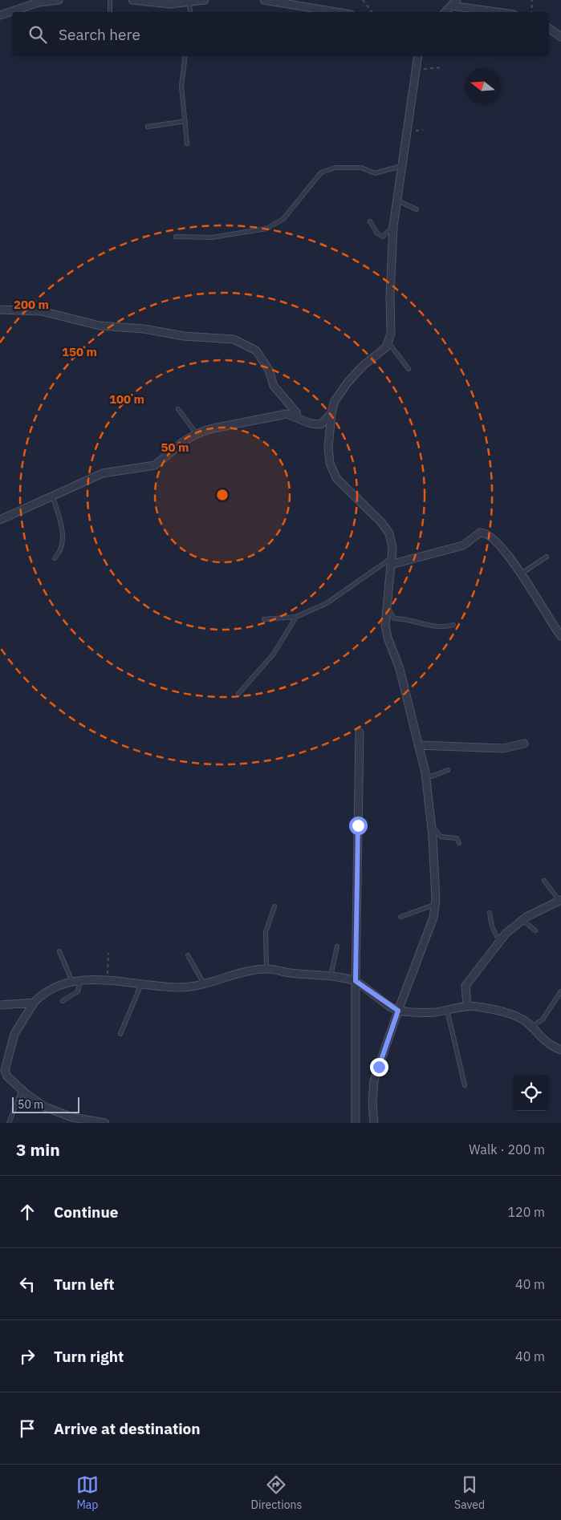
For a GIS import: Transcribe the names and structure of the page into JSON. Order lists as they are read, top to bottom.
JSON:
{
  "scale_bar": "50 m",
  "north": "left",
  "page": {
    "search": "Search here",
    "scale": "50 m",
    "heading": ["3 min", "Walk · 200 m"],
    "list": [
      ["Continue", "120 m"],
      ["Turn left", "40 m"],
      ["Turn right", "40 m"],
      "Arrive at destination"
    ],
    "nav": ["Map", "Directions", "Saved"]
  },
  "rings": [
    "200 m",
    "150 m",
    "100 m",
    "50 m"
  ]
}
